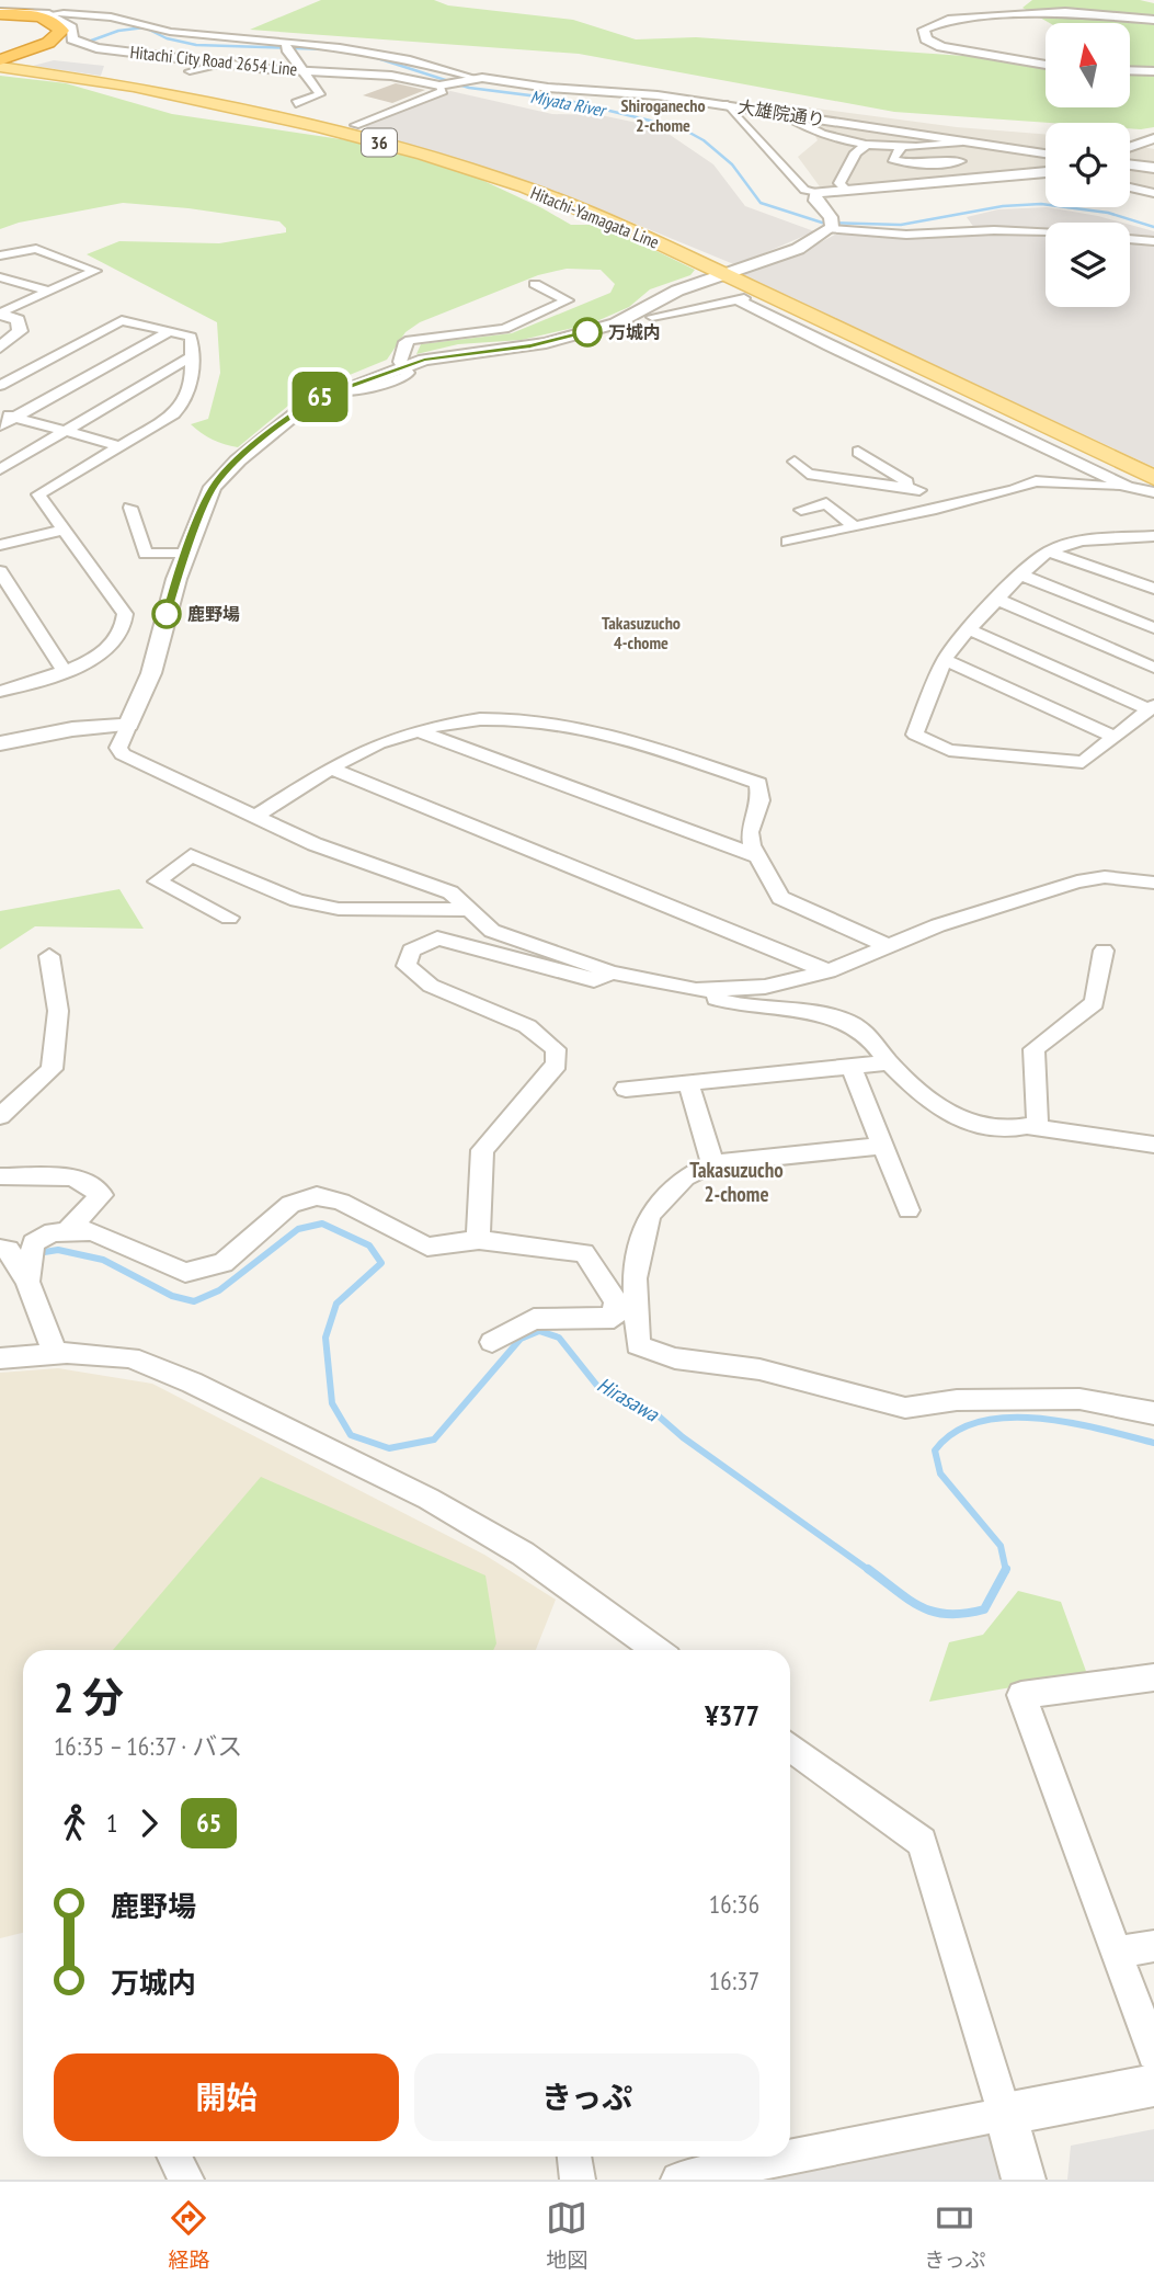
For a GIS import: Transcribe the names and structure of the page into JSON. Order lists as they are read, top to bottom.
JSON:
{
  "streets": {
    "main road": ["36", "Hitachi-Yamagata Line"],
    "street": ["Hitachi City Road 2654 Line", "大雄院通り"]
  },
  "crossings": [
    ["Hitachi City Road 2654 Line", "大雄院通り"]
  ],
  "districts": ["Shiroganecho 2-chome", "Takasuzucho 4-chome", "Takasuzucho 2-chome"],
  "water": ["Miyata River", "Hirasawa"],
  "places": ["万城内", "鹿野場"],
  "lines": ["bus line 65"],
  "north": "top",
  "page": {
    "on_map": "65",
    "heading": ["2 分", "16:35 – 16:37 · バス", "¥377"],
    "legs": ["1", "65"],
    "list": [
      {
        "name": "鹿野場",
        "value": "16:36"
      },
      {
        "name": "万城内",
        "value": "16:37"
      }
    ],
    "buttons": ["開始", "きっぷ"],
    "tabs": ["経路", "地図", "きっぷ"]
  }
}
